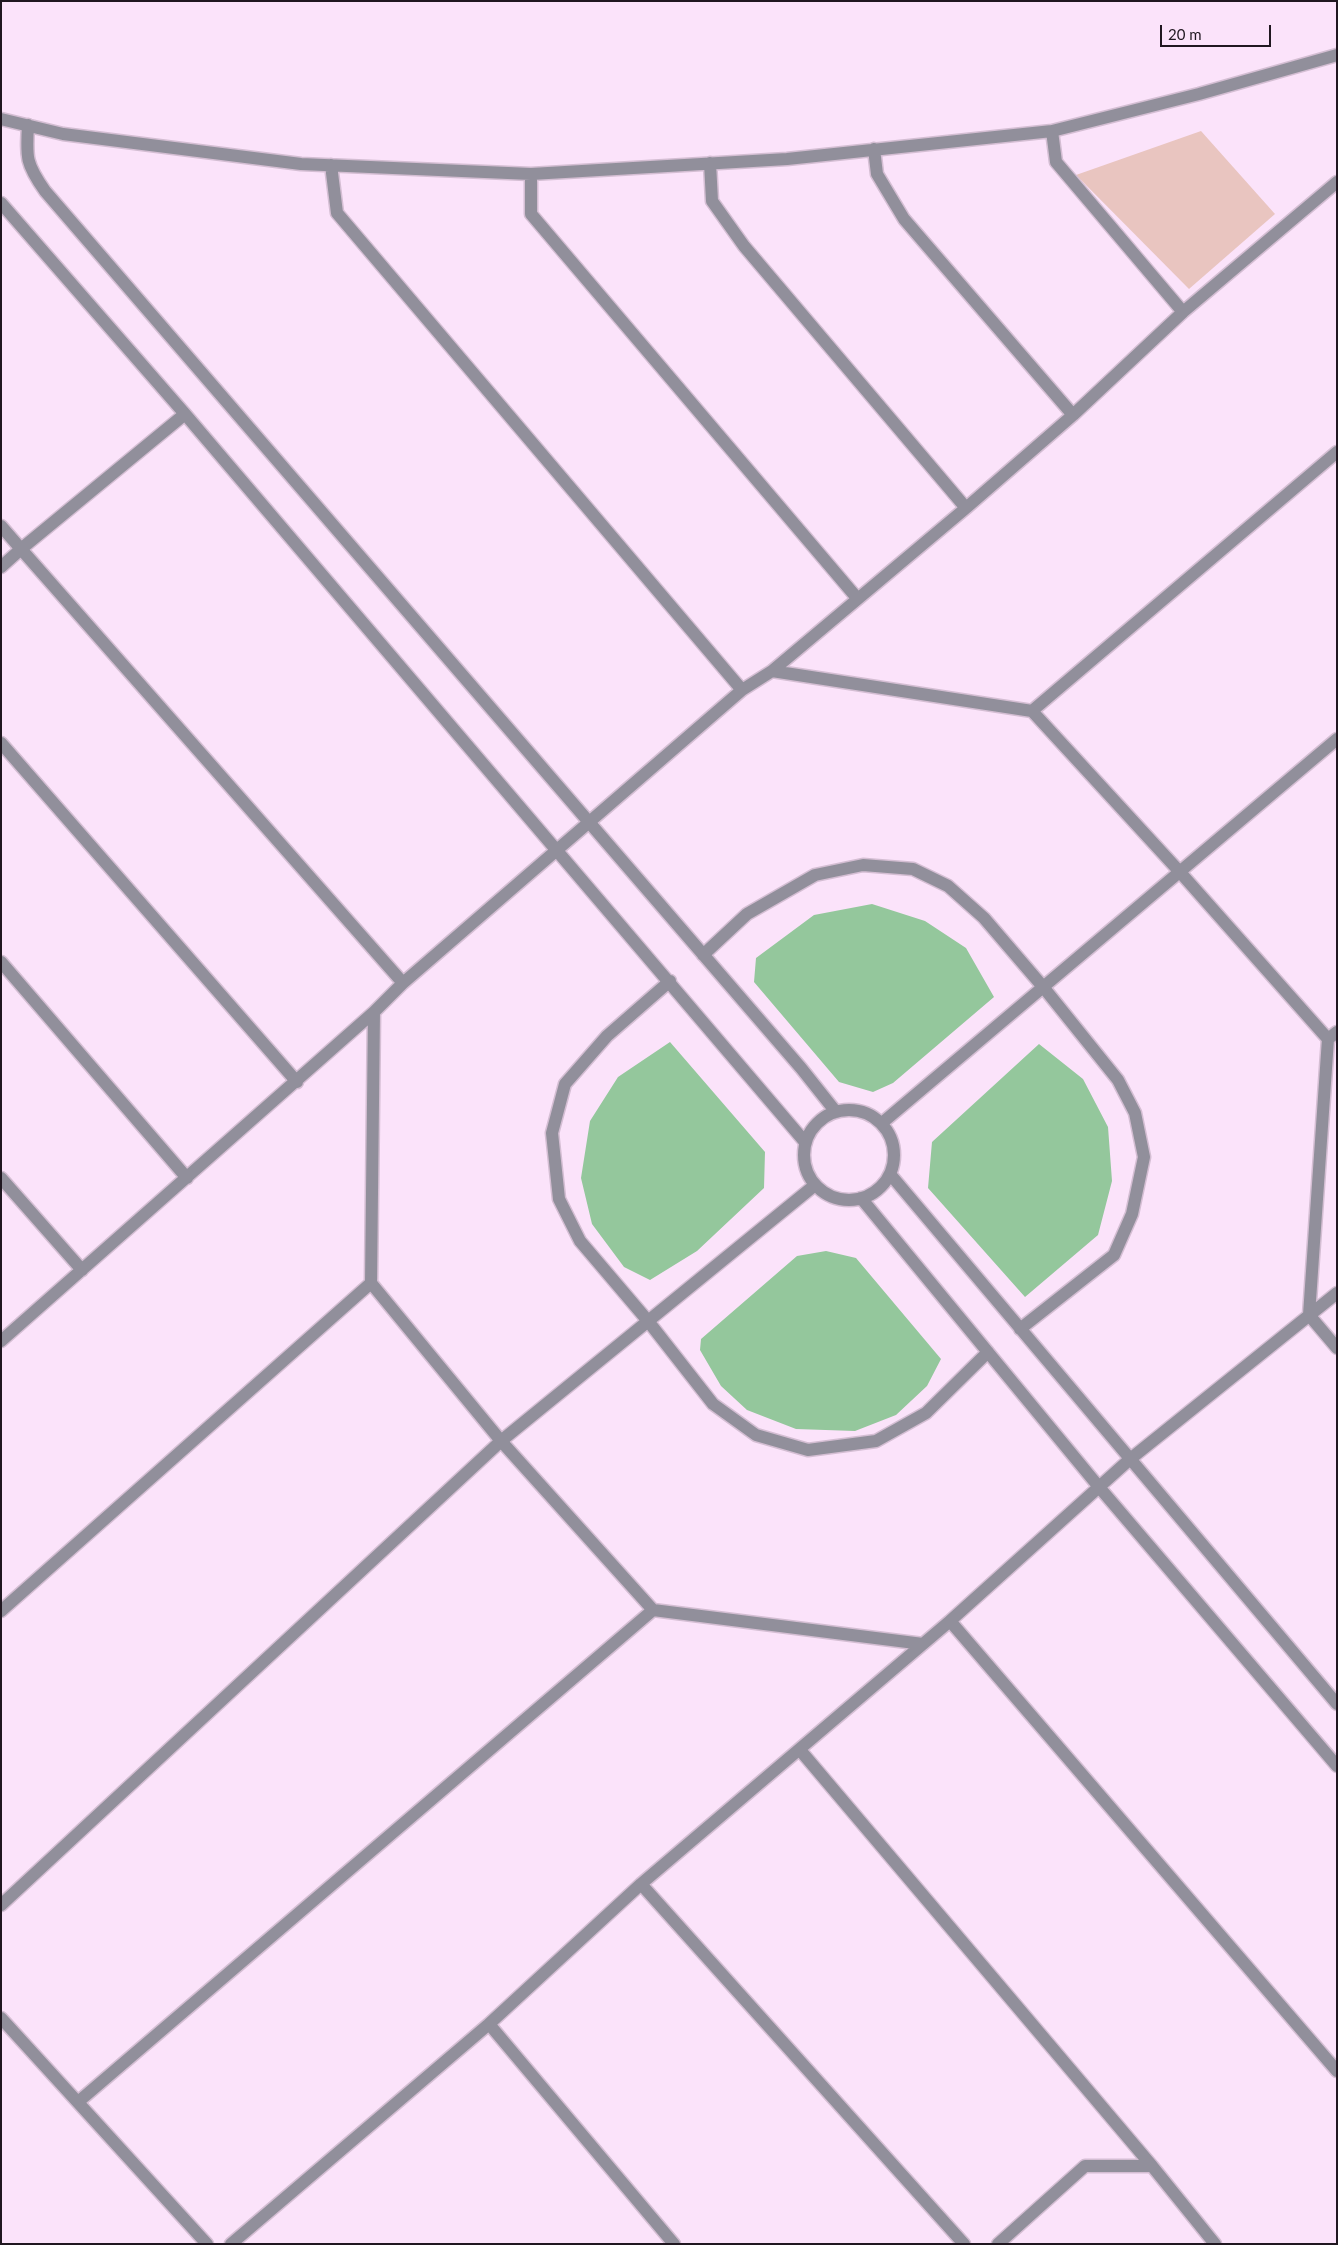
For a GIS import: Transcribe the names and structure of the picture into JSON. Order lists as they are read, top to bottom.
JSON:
{
  "scale_bar": "20 m"
}
